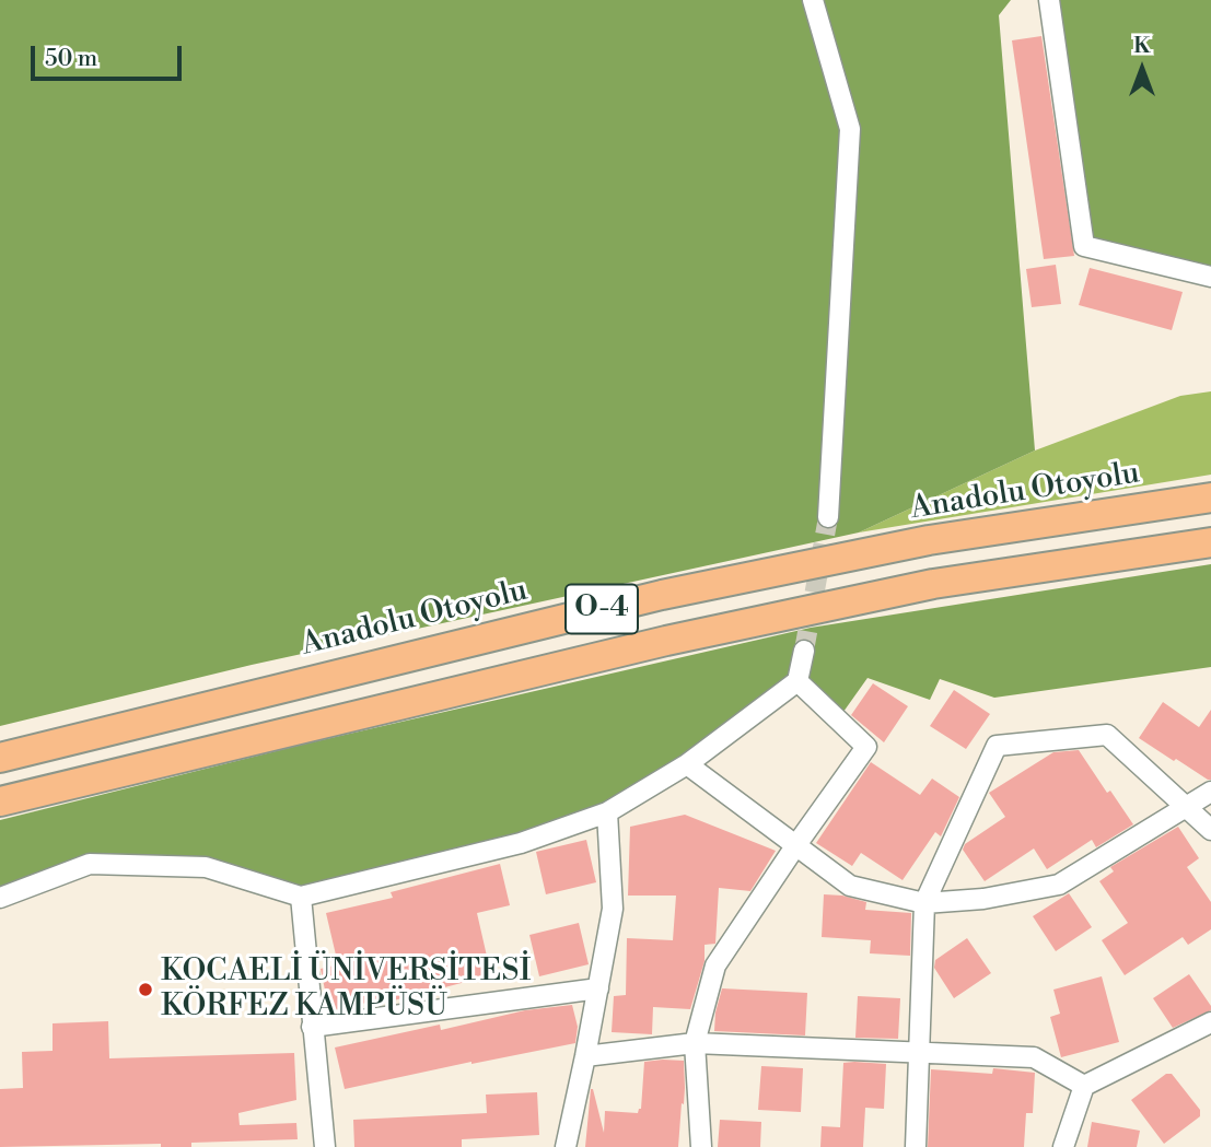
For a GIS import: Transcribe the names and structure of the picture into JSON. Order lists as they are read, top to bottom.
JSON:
{
  "streets": {
    "highway": ["Anadolu Otoyolu", "O-4"]
  },
  "places": ["KOCAELİ ÜNİVERSİTESİ KÖRFEZ KAMPÜSÜ"],
  "scale_bar": "50 m",
  "north": "top"
}
